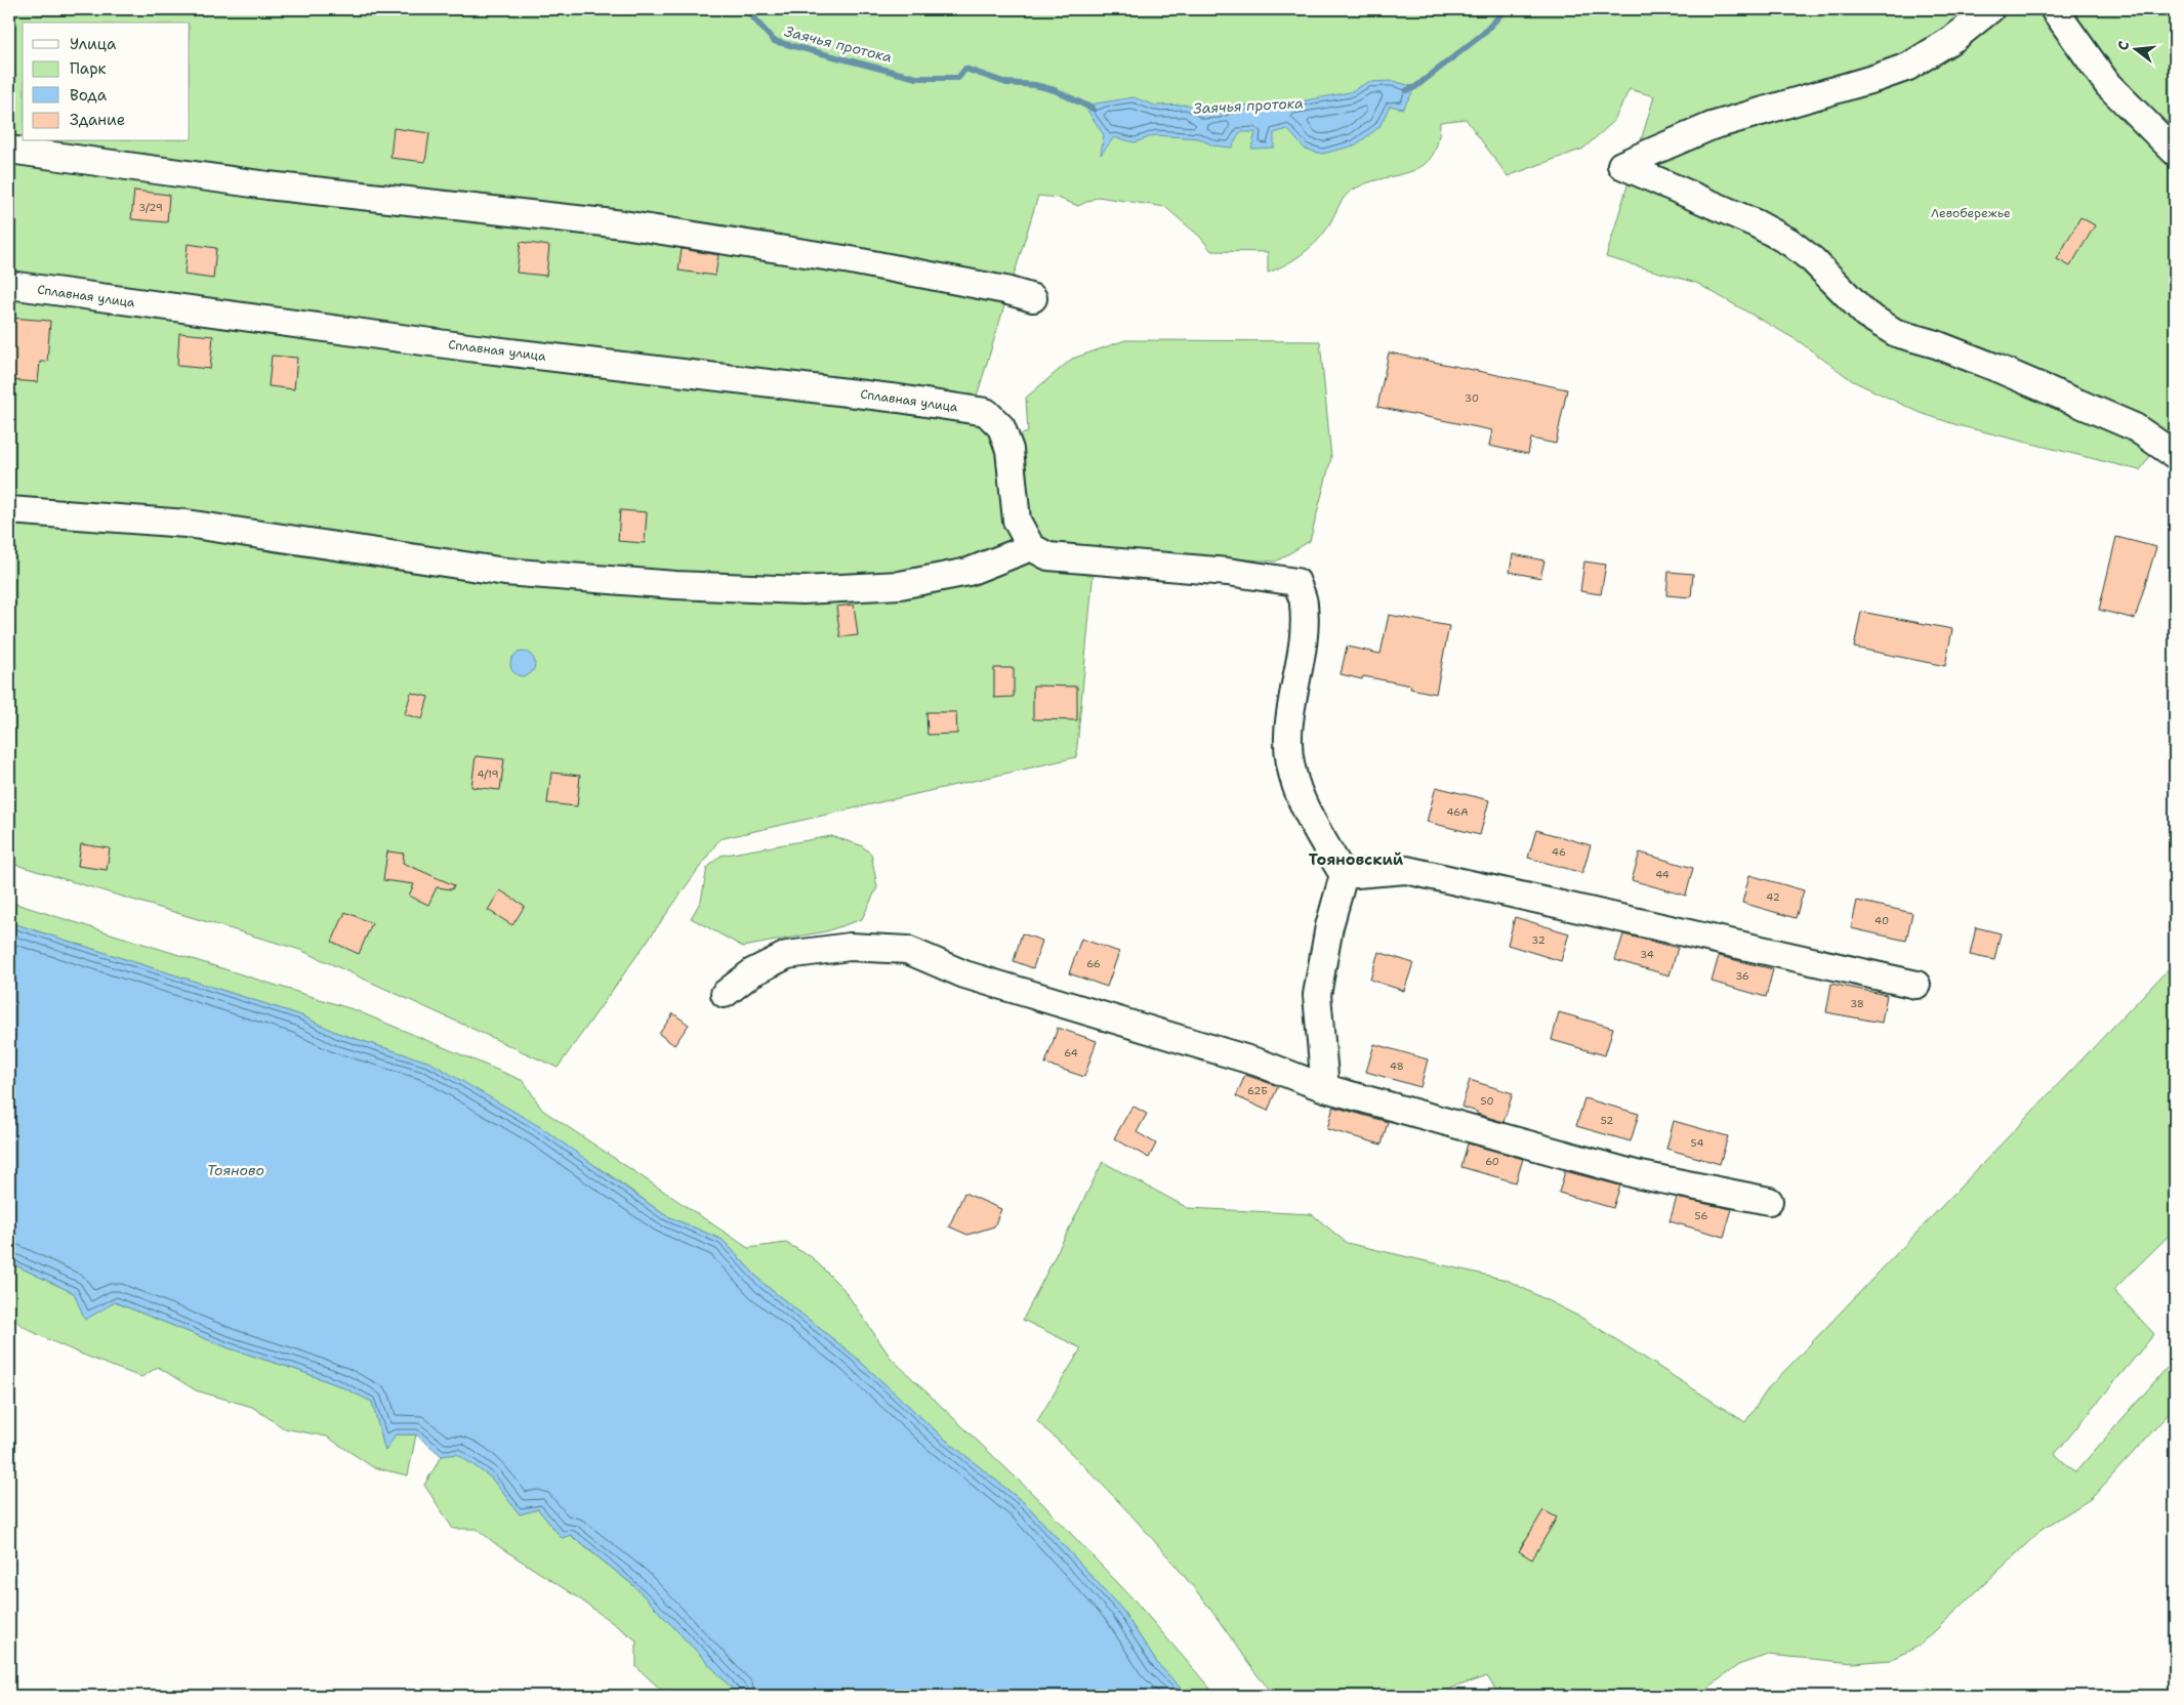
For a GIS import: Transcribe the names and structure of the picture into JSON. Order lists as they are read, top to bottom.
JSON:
{
  "streets": {
    "street": ["Сплавная улица"]
  },
  "districts": ["Тояновский"],
  "water": ["Заячья протока", "Тояново"],
  "parks": ["Левобережье"],
  "house_numbers": [
    "3/29",
    "30",
    "4/19",
    "46А",
    "46",
    "44",
    "42",
    "40",
    "32",
    "34",
    "66",
    "36",
    "38",
    "64",
    "48",
    "62Б",
    "50",
    "52",
    "54",
    "60",
    "56"
  ],
  "legend": [
    "Улица",
    "Парк",
    "Вода",
    "Здание"
  ],
  "north": "left"
}
